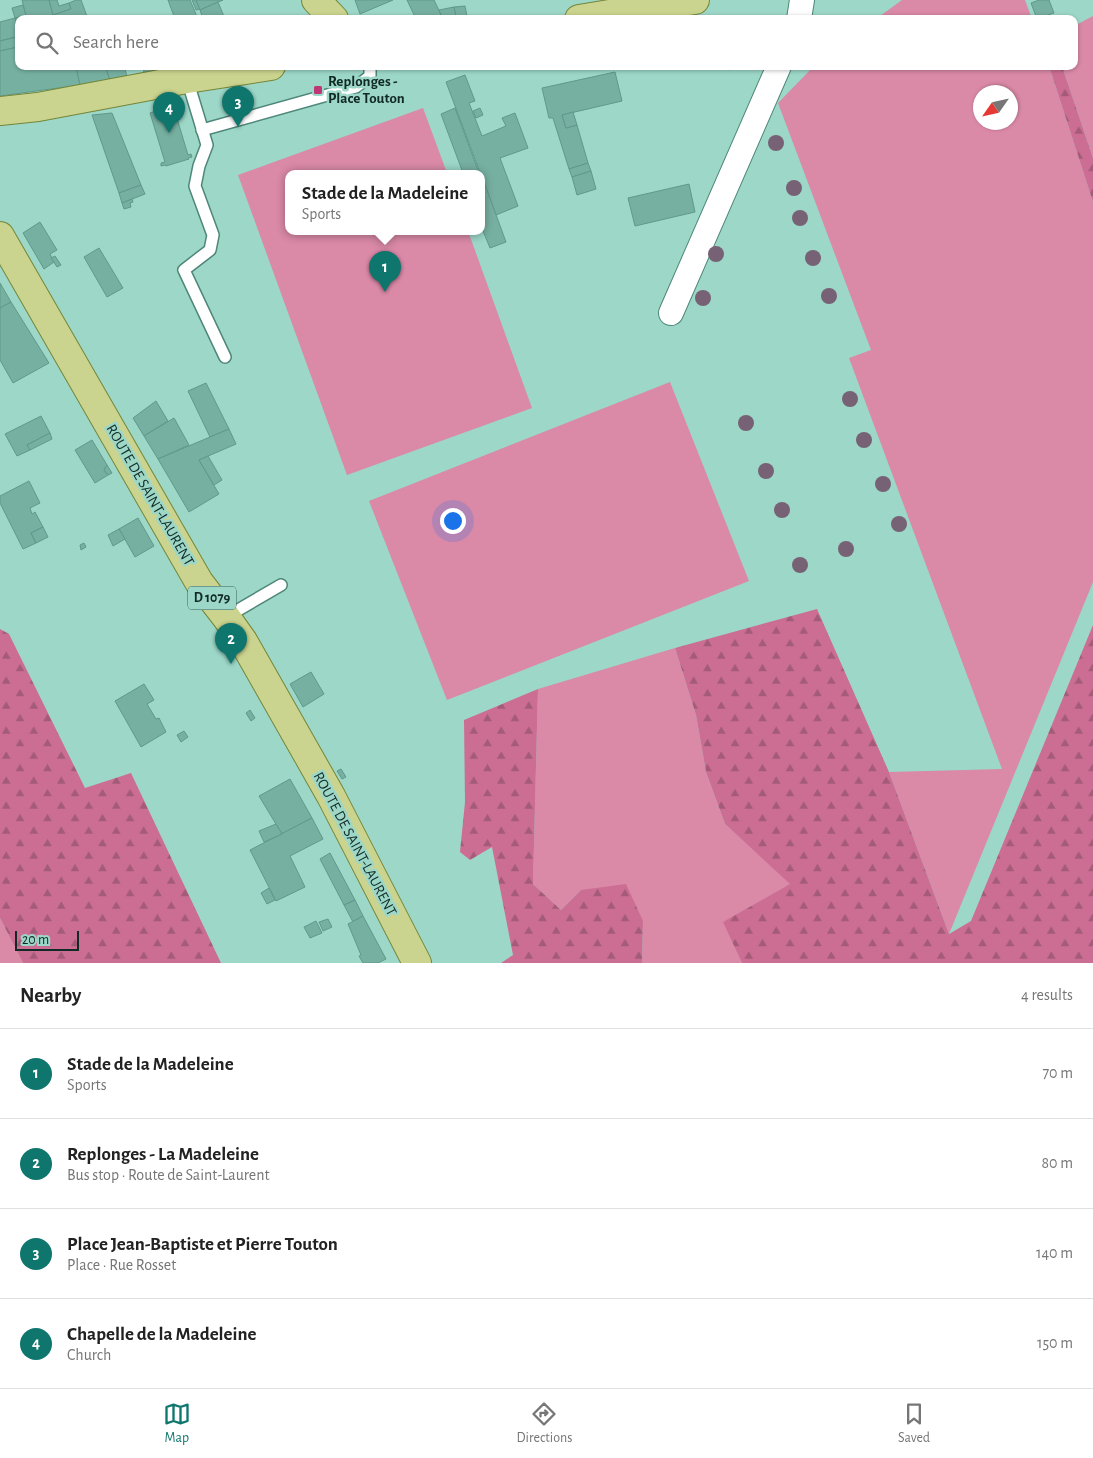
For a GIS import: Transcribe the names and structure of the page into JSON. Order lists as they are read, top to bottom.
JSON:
{
  "streets": {
    "main road": ["ROUTE DE SAINT-LAURENT", "D 1079"]
  },
  "places": {
    "transit": ["Replonges - Place Touton"]
  },
  "scale_bar": "20 m",
  "north": "bottom left",
  "page": {
    "search": "Search here",
    "pins": [
      "3",
      "4",
      "1",
      "2"
    ],
    "popup": ["Stade de la Madeleine", "Sports"],
    "scale": "20 m",
    "heading": ["Nearby", "4 results"],
    "list": [
      {
        "mark": "1",
        "name": "Stade de la Madeleine",
        "note": "Sports",
        "value": "70 m"
      },
      {
        "mark": "2",
        "name": "Replonges - La Madeleine",
        "note": "Bus stop · Route de Saint-Laurent",
        "value": "80 m"
      },
      {
        "mark": "3",
        "name": "Place Jean-Baptiste et Pierre Touton",
        "note": "Place · Rue Rosset",
        "value": "140 m"
      },
      {
        "mark": "4",
        "name": "Chapelle de la Madeleine",
        "note": "Church",
        "value": "150 m"
      }
    ],
    "nav": ["Map", "Directions", "Saved"]
  }
}
